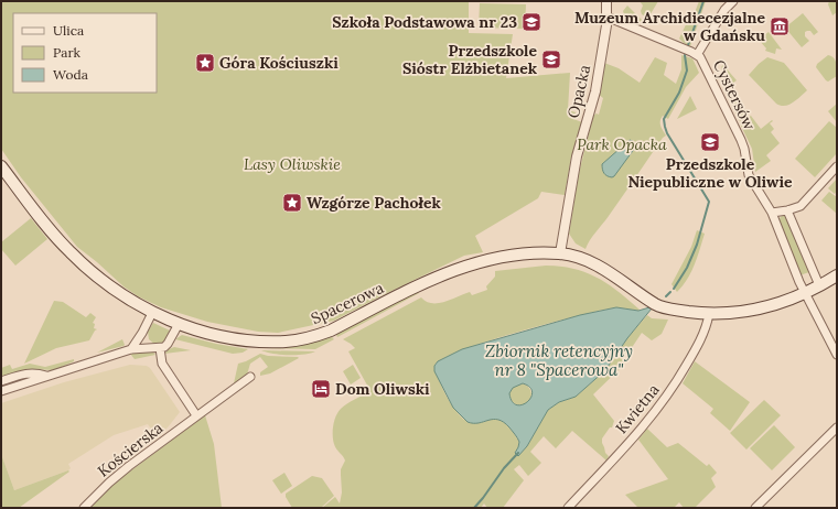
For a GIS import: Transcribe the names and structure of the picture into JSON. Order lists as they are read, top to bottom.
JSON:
{
  "streets": {
    "main road": ["Spacerowa"],
    "street": [
      "Opacka",
      "Cystersów",
      "Kwietna",
      "Kościerska"
    ]
  },
  "crossings": [
    ["Opacka", "Cystersów"],
    ["Opacka", "Spacerowa"],
    ["Cystersów", "Spacerowa"],
    ["Spacerowa", "Kwietna"]
  ],
  "water": ["Zbiornik retencyjny nr 8 \"Spacerowa\""],
  "parks": ["Park Opacka", "Lasy Oliwskie"],
  "places": {
    "school or university": ["Szkoła Podstawowa nr 23", "Przedszkole Sióstr Elżbietanek", "Przedszkole Niepubliczne w Oliwie"],
    "museum": ["Muzeum Archidiecezjalne w Gdańsku"],
    "place": ["Góra Kościuszki", "Wzgórze Pachołek"],
    "hotel": ["Dom Oliwski"]
  },
  "legend": ["Ulica", "Park", "Woda"]
}
